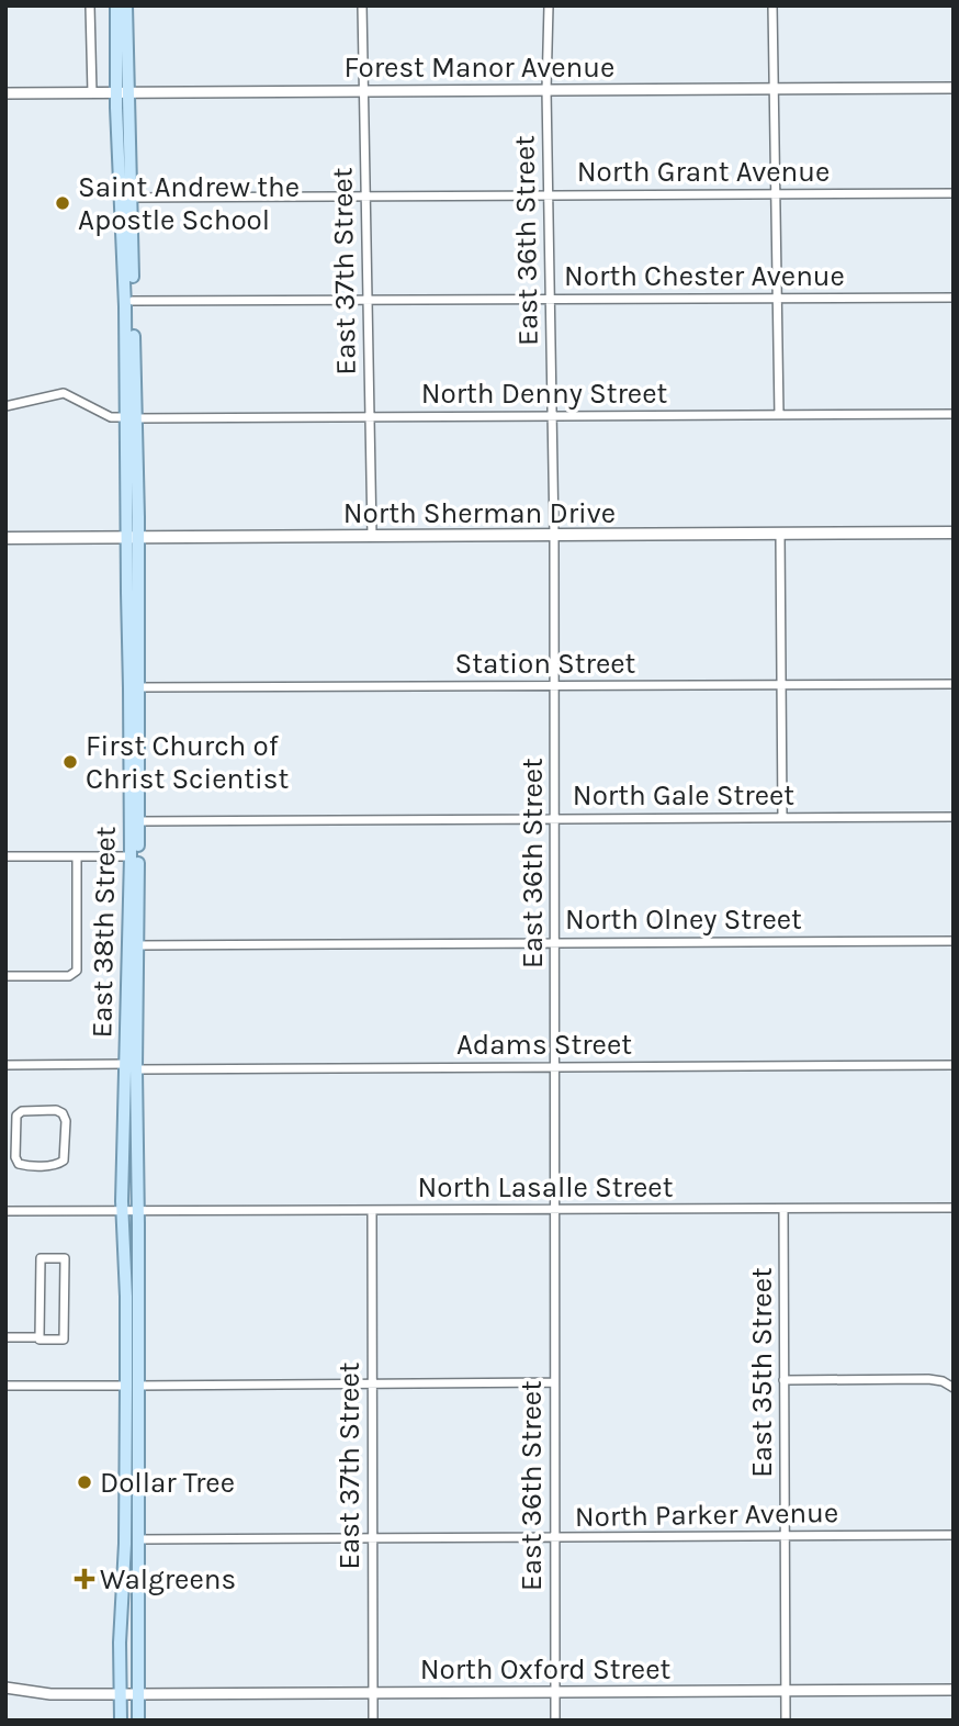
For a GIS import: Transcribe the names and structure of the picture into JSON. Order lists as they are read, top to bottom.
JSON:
{
  "streets": {
    "main road": ["North Sherman Drive", "East 38th Street"],
    "street": [
      "Forest Manor Avenue",
      "North Grant Avenue",
      "East 36th Street",
      "East 37th Street",
      "North Chester Avenue",
      "North Denny Street",
      "Station Street",
      "North Gale Street",
      "North Olney Street",
      "Adams Street",
      "North Lasalle Street",
      "East 35th Street",
      "North Parker Avenue",
      "North Oxford Street"
    ]
  },
  "crossings": [
    ["Forest Manor Avenue", "East 36th Street"],
    ["Forest Manor Avenue", "East 37th Street"],
    ["Forest Manor Avenue", "East 38th Street"],
    ["North Grant Avenue", "East 36th Street"],
    ["North Grant Avenue", "East 37th Street"],
    ["North Grant Avenue", "East 38th Street"],
    ["East 36th Street", "North Chester Avenue"],
    ["East 36th Street", "North Denny Street"],
    ["East 36th Street", "North Sherman Drive"],
    ["East 36th Street", "Station Street"],
    ["East 36th Street", "North Gale Street"],
    ["East 36th Street", "North Olney Street"],
    ["East 36th Street", "Adams Street"],
    ["East 36th Street", "North Lasalle Street"],
    ["East 36th Street", "North Parker Avenue"],
    ["East 36th Street", "North Oxford Street"],
    ["East 37th Street", "North Chester Avenue"],
    ["East 37th Street", "North Denny Street"],
    ["East 37th Street", "North Sherman Drive"],
    ["East 37th Street", "North Lasalle Street"],
    ["East 37th Street", "North Parker Avenue"],
    ["East 37th Street", "North Oxford Street"],
    ["North Chester Avenue", "East 38th Street"],
    ["North Denny Street", "East 38th Street"],
    ["North Sherman Drive", "East 38th Street"],
    ["Station Street", "East 38th Street"],
    ["North Gale Street", "East 38th Street"],
    ["North Olney Street", "East 38th Street"],
    ["East 38th Street", "Adams Street"],
    ["East 38th Street", "North Lasalle Street"],
    ["East 38th Street", "North Parker Avenue"],
    ["East 38th Street", "North Oxford Street"],
    ["North Lasalle Street", "East 35th Street"],
    ["East 35th Street", "North Parker Avenue"],
    ["East 35th Street", "North Oxford Street"]
  ],
  "places": {
    "other": ["Saint Andrew the Apostle School", "First Church of Christ Scientist", "Dollar Tree"],
    "health": ["Walgreens"]
  }
}
